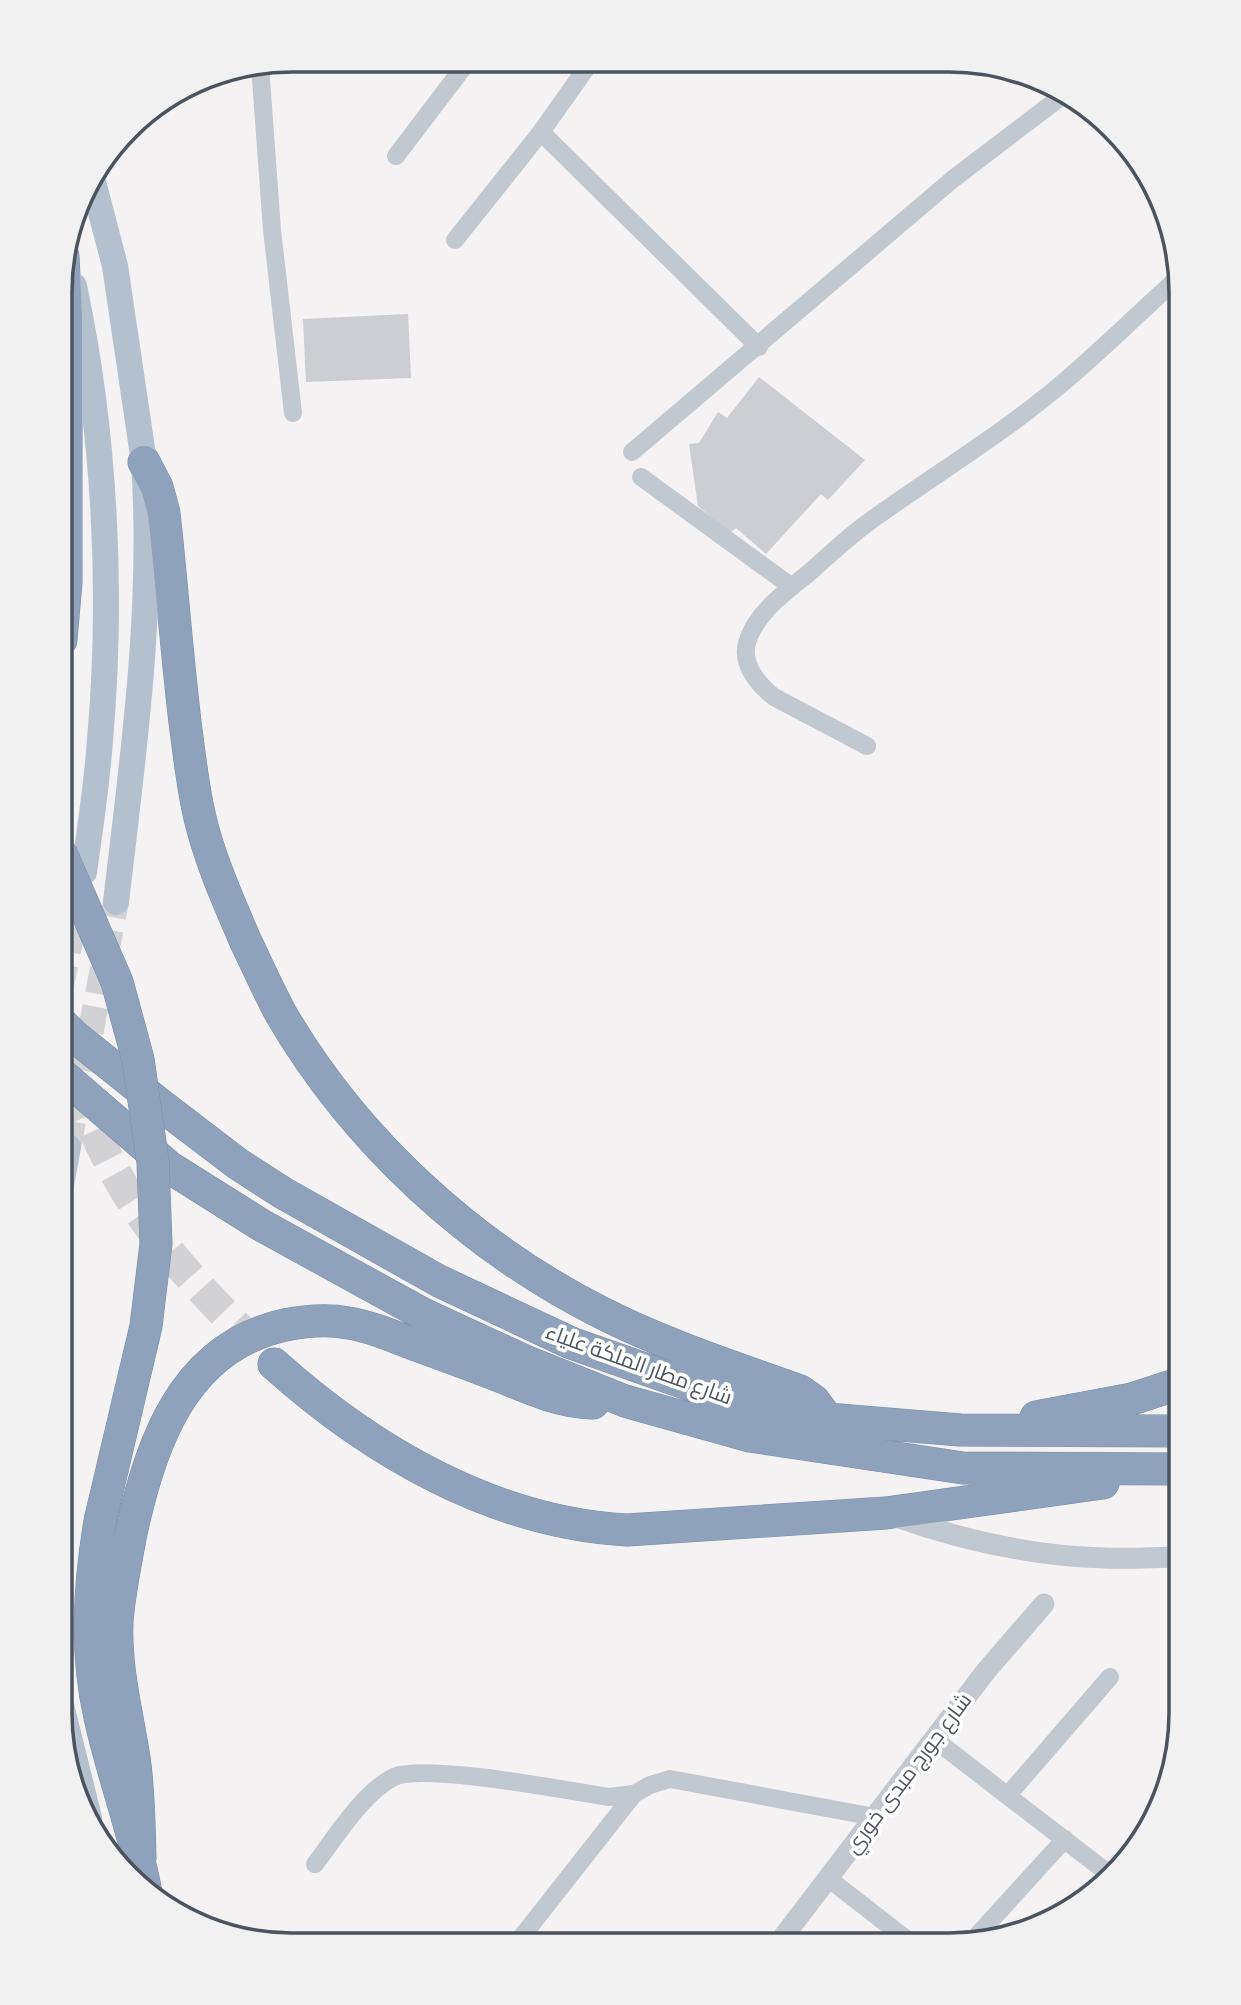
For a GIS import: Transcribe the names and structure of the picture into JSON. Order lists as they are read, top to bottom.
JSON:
{
  "streets": {
    "highway": ["شارع مطار الملكة علياء"],
    "street": ["شارع جورج مبدى خوري"]
  }
}
